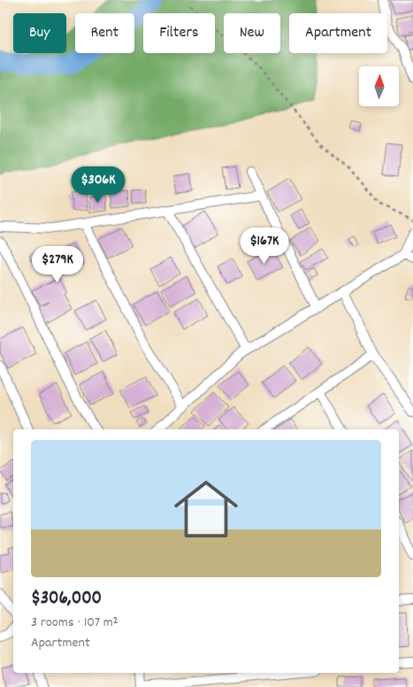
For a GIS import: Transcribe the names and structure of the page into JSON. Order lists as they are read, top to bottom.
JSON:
{
  "north": "top",
  "page": {
    "chip": [
      "Buy",
      "Rent",
      "Filters",
      "New",
      "Apartment"
    ],
    "price": ["$306K", "$167K", "$279K"],
    "list": [
      {
        "name": "$306,000",
        "note": "3 rooms · 107 m² · Apartment"
      }
    ]
  }
}
